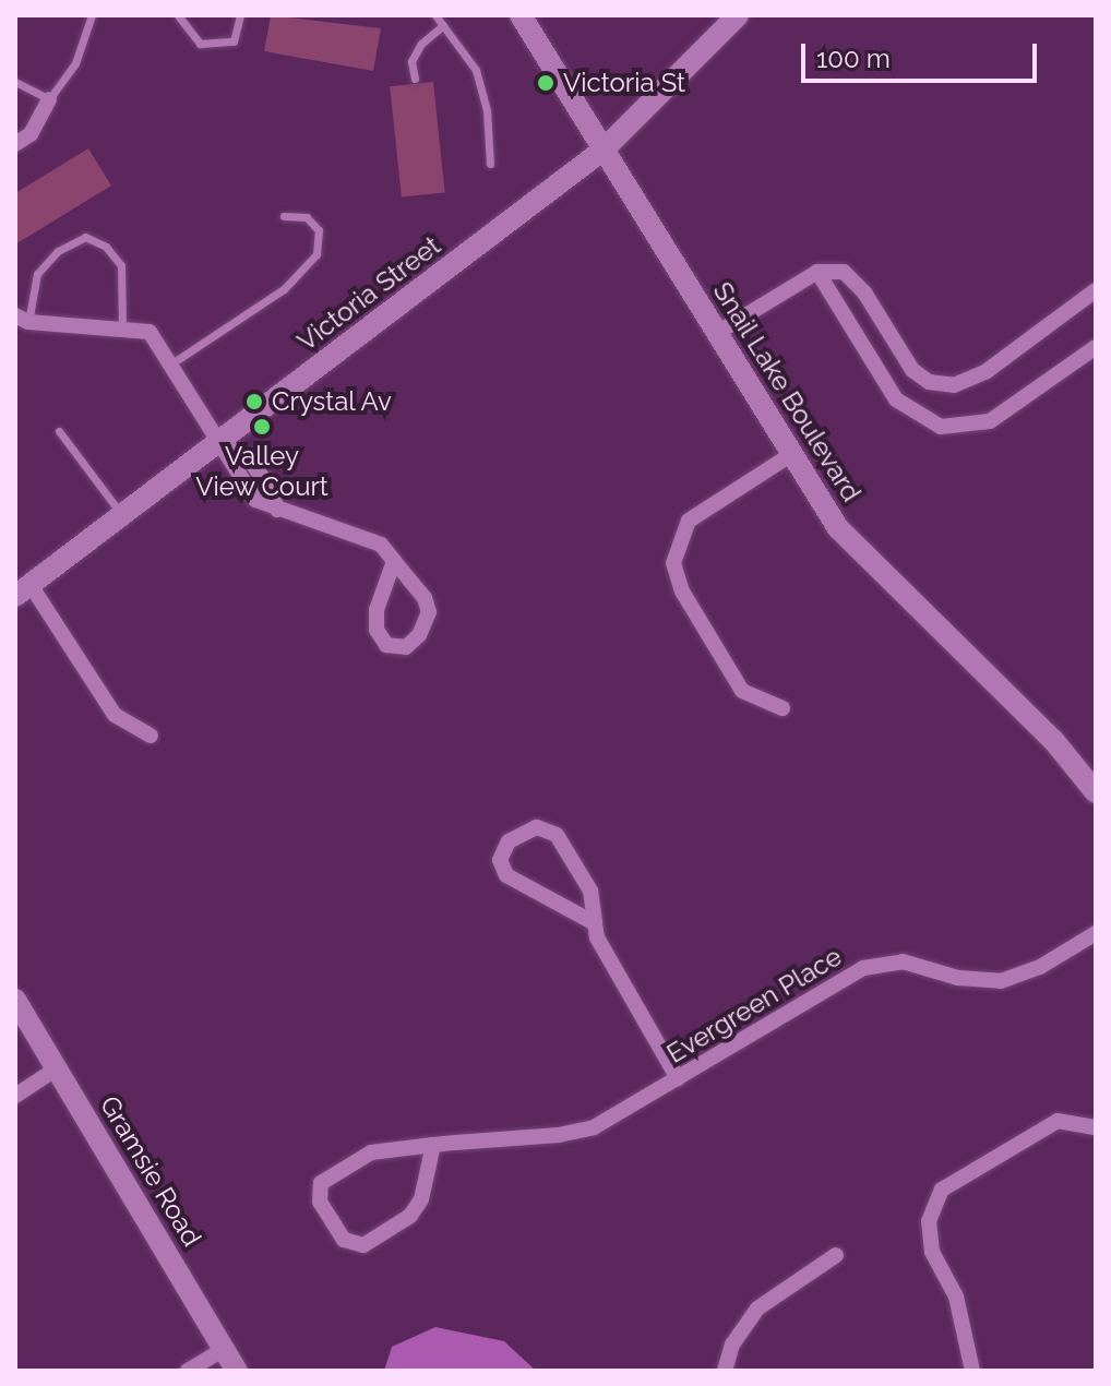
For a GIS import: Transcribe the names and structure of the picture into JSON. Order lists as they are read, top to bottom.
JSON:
{
  "streets": {
    "street": [
      "Victoria Street",
      "Snail Lake Boulevard",
      "Evergreen Place",
      "Gramsie Road"
    ]
  },
  "crossings": [
    ["Victoria Street", "Snail Lake Boulevard"]
  ],
  "places": ["Victoria St", "Crystal Av", "Valley View Court"],
  "scale_bar": "100 m"
}
